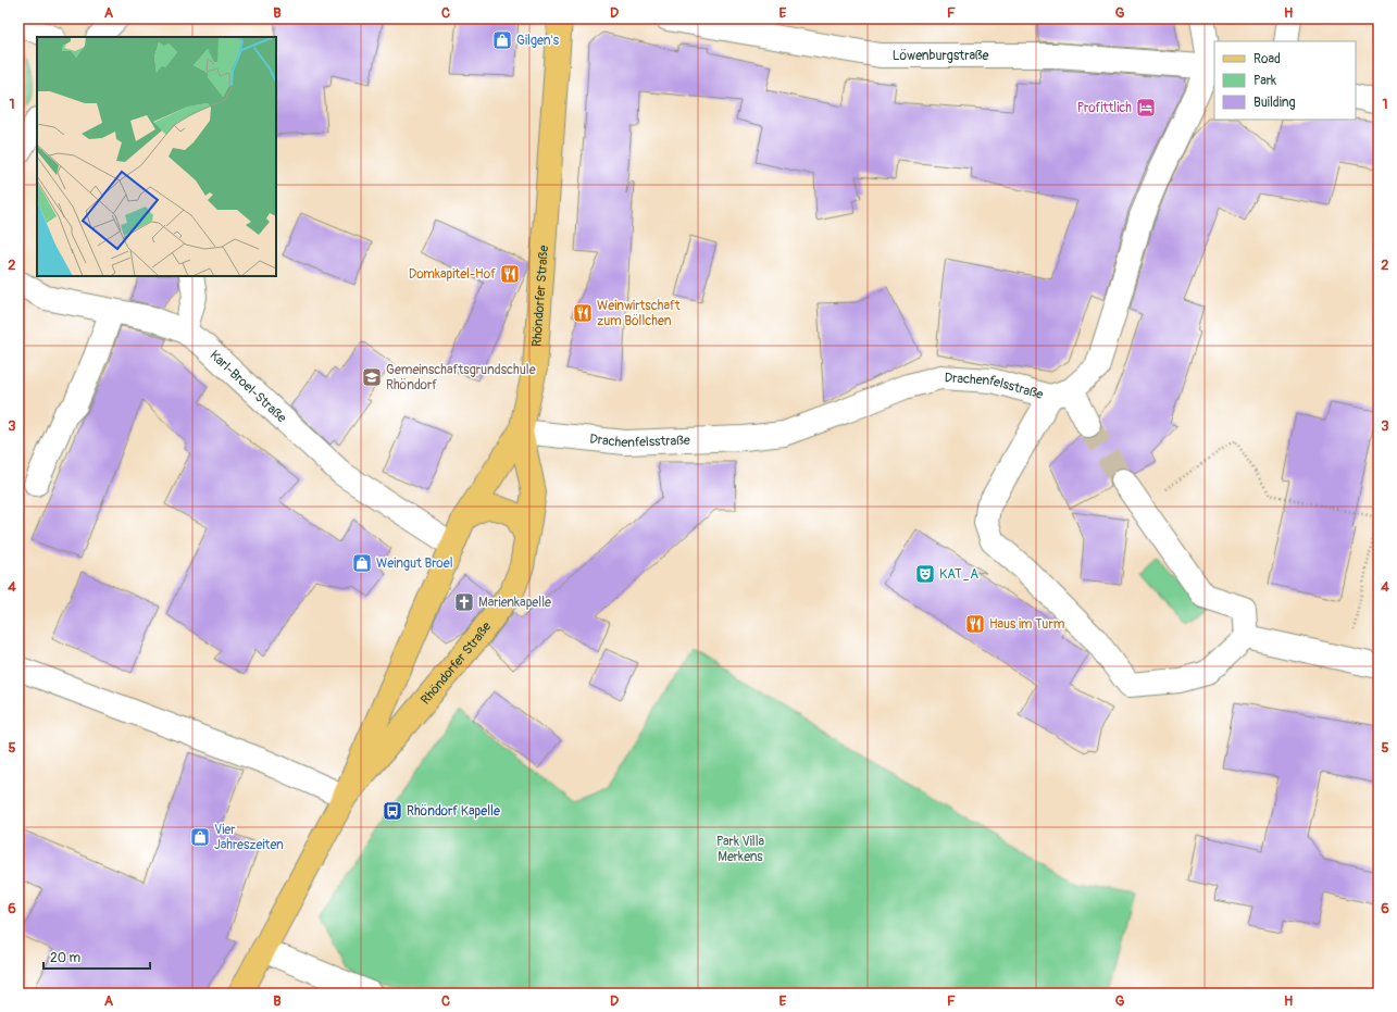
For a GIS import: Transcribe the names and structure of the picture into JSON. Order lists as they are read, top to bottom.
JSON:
{
  "streets": {
    "main road": ["Rhöndorfer Straße"],
    "street": ["Löwenburgstraße", "Karl-Broel-Straße", "Drachenfelsstraße"]
  },
  "crossings": [
    ["Rhöndorfer Straße", "Karl-Broel-Straße"],
    ["Rhöndorfer Straße", "Drachenfelsstraße"]
  ],
  "parks": ["Park Villa Merkens"],
  "places": {
    "shop": ["Gilgen's", "Weingut Broel", "Vier Jahreszeiten"],
    "hotel": ["Profittlich"],
    "restaurant": ["Domkapitel-Hof", "Weinwirtschaft zum Böllchen", "Haus im Turm"],
    "school or university": ["Gemeinschaftsgrundschule Rhöndorf"],
    "theatre": ["KAT_A"],
    "church": ["Marienkapelle"],
    "bus stop": ["Rhöndorf Kapelle"]
  },
  "legend": ["Road", "Park", "Building"],
  "scale_bar": "20 m",
  "grid": {
    "columns": [
      "A",
      "B",
      "C",
      "D",
      "E",
      "F",
      "G",
      "H"
    ],
    "rows": [
      "1",
      "2",
      "3",
      "4",
      "5",
      "6"
    ]
  }
}
